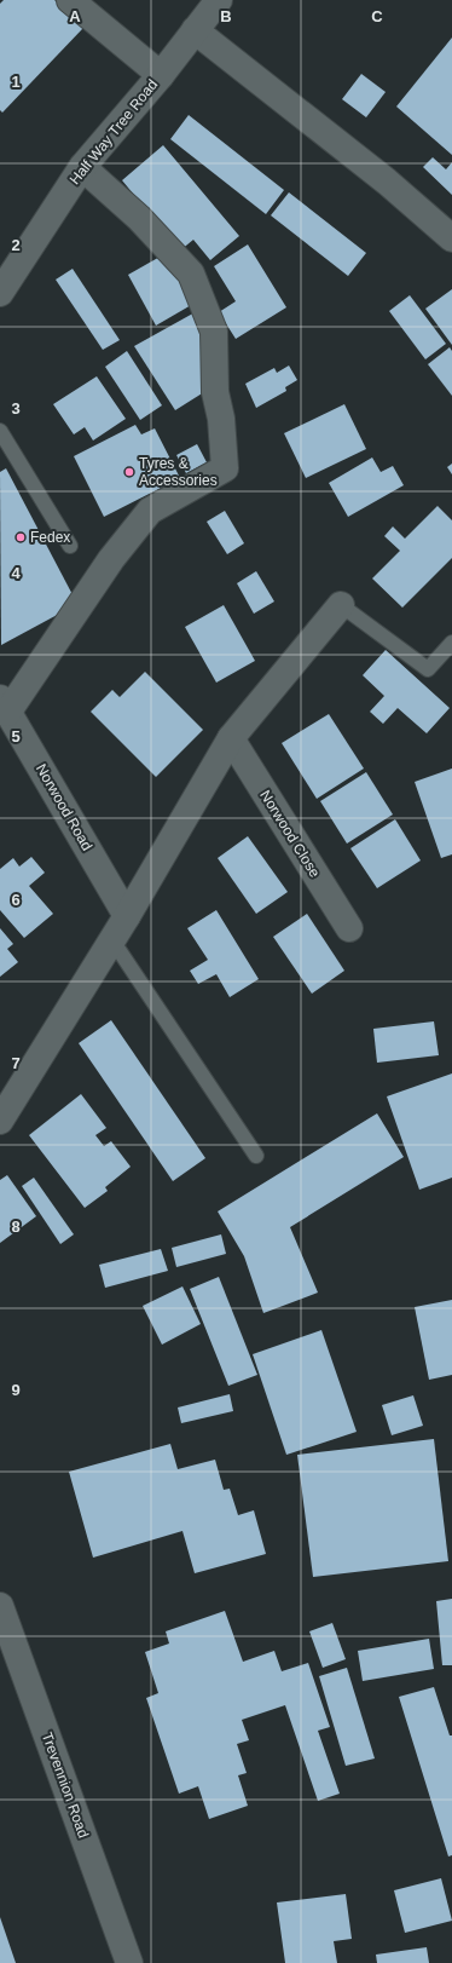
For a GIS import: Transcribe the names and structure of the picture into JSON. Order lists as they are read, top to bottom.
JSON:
{
  "streets": {
    "street": [
      "Half Way Tree Road",
      "Norwood Road",
      "Norwood Close",
      "Trevennion Road"
    ]
  },
  "places": ["Tyres & Accessories", "Fedex"],
  "grid": {
    "columns": ["A", "B", "C"],
    "rows": [
      "1",
      "2",
      "3",
      "4",
      "5",
      "6",
      "7",
      "8",
      "9"
    ]
  }
}
